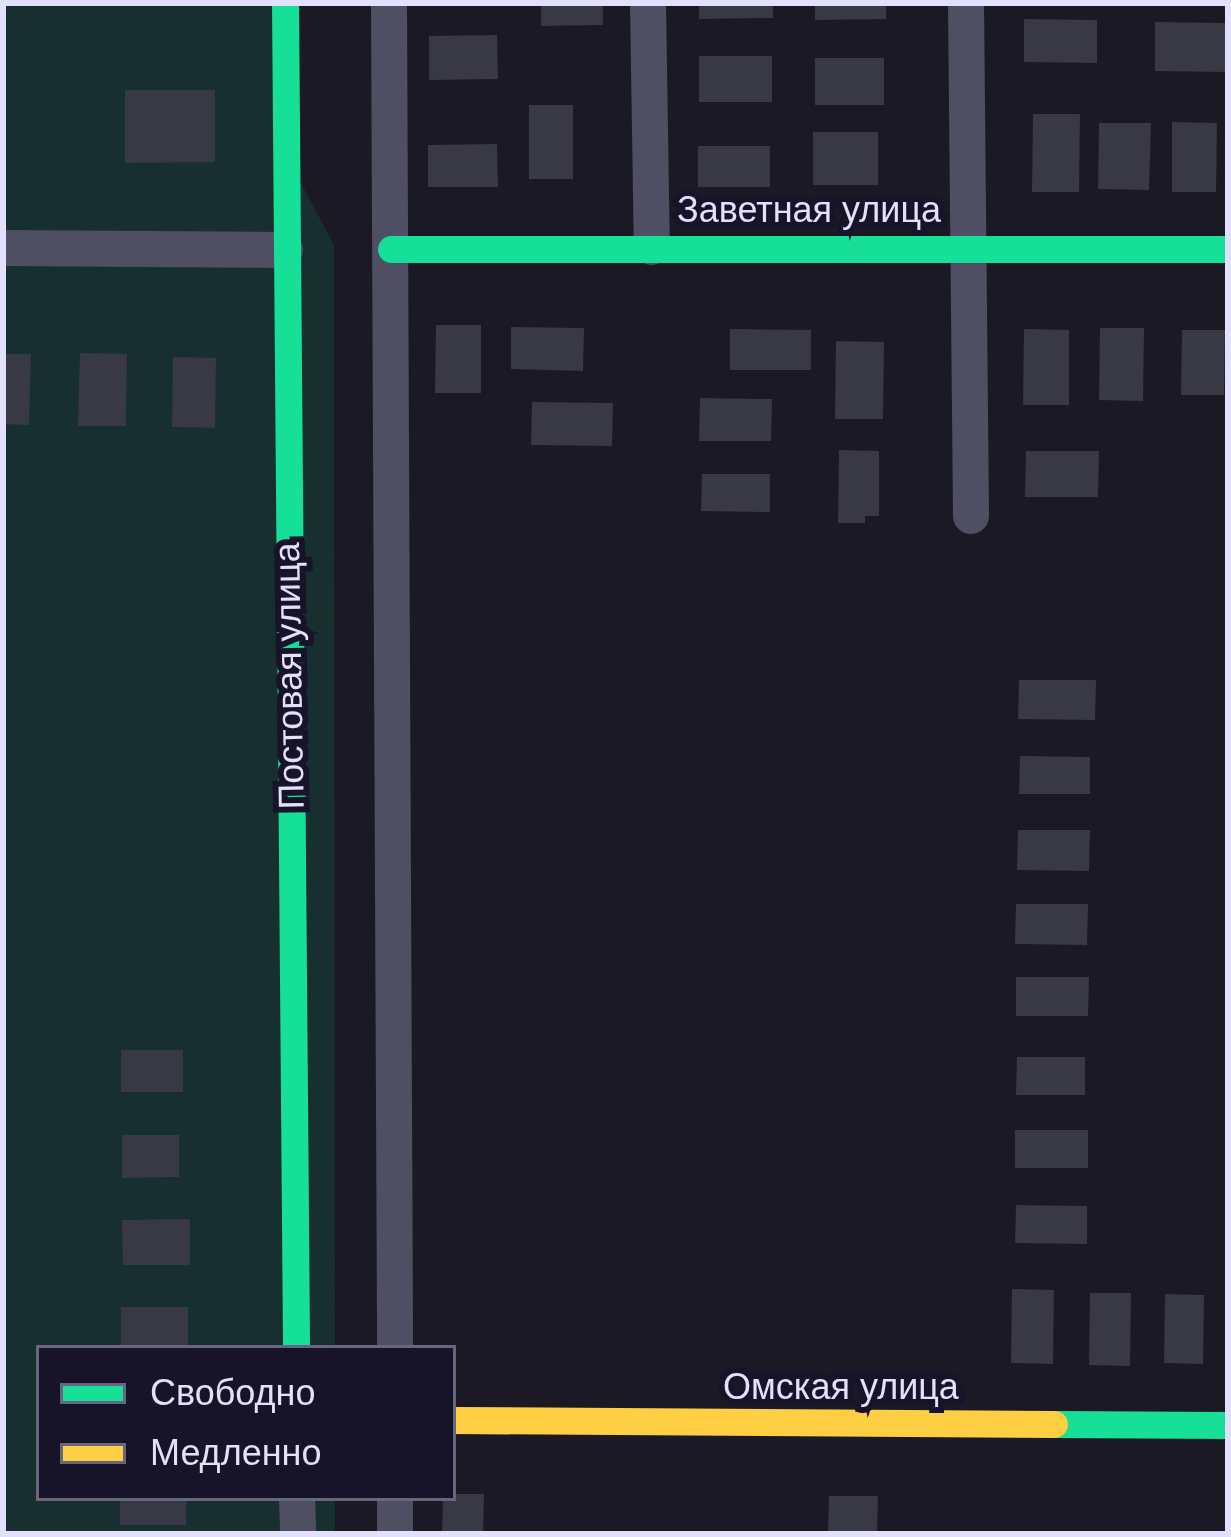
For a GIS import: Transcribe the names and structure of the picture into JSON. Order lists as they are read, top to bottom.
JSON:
{
  "streets": {
    "street": ["Заветная улица", "Постовая улица", "Омская улица"]
  },
  "legend": ["Свободно", "Медленно"]
}
